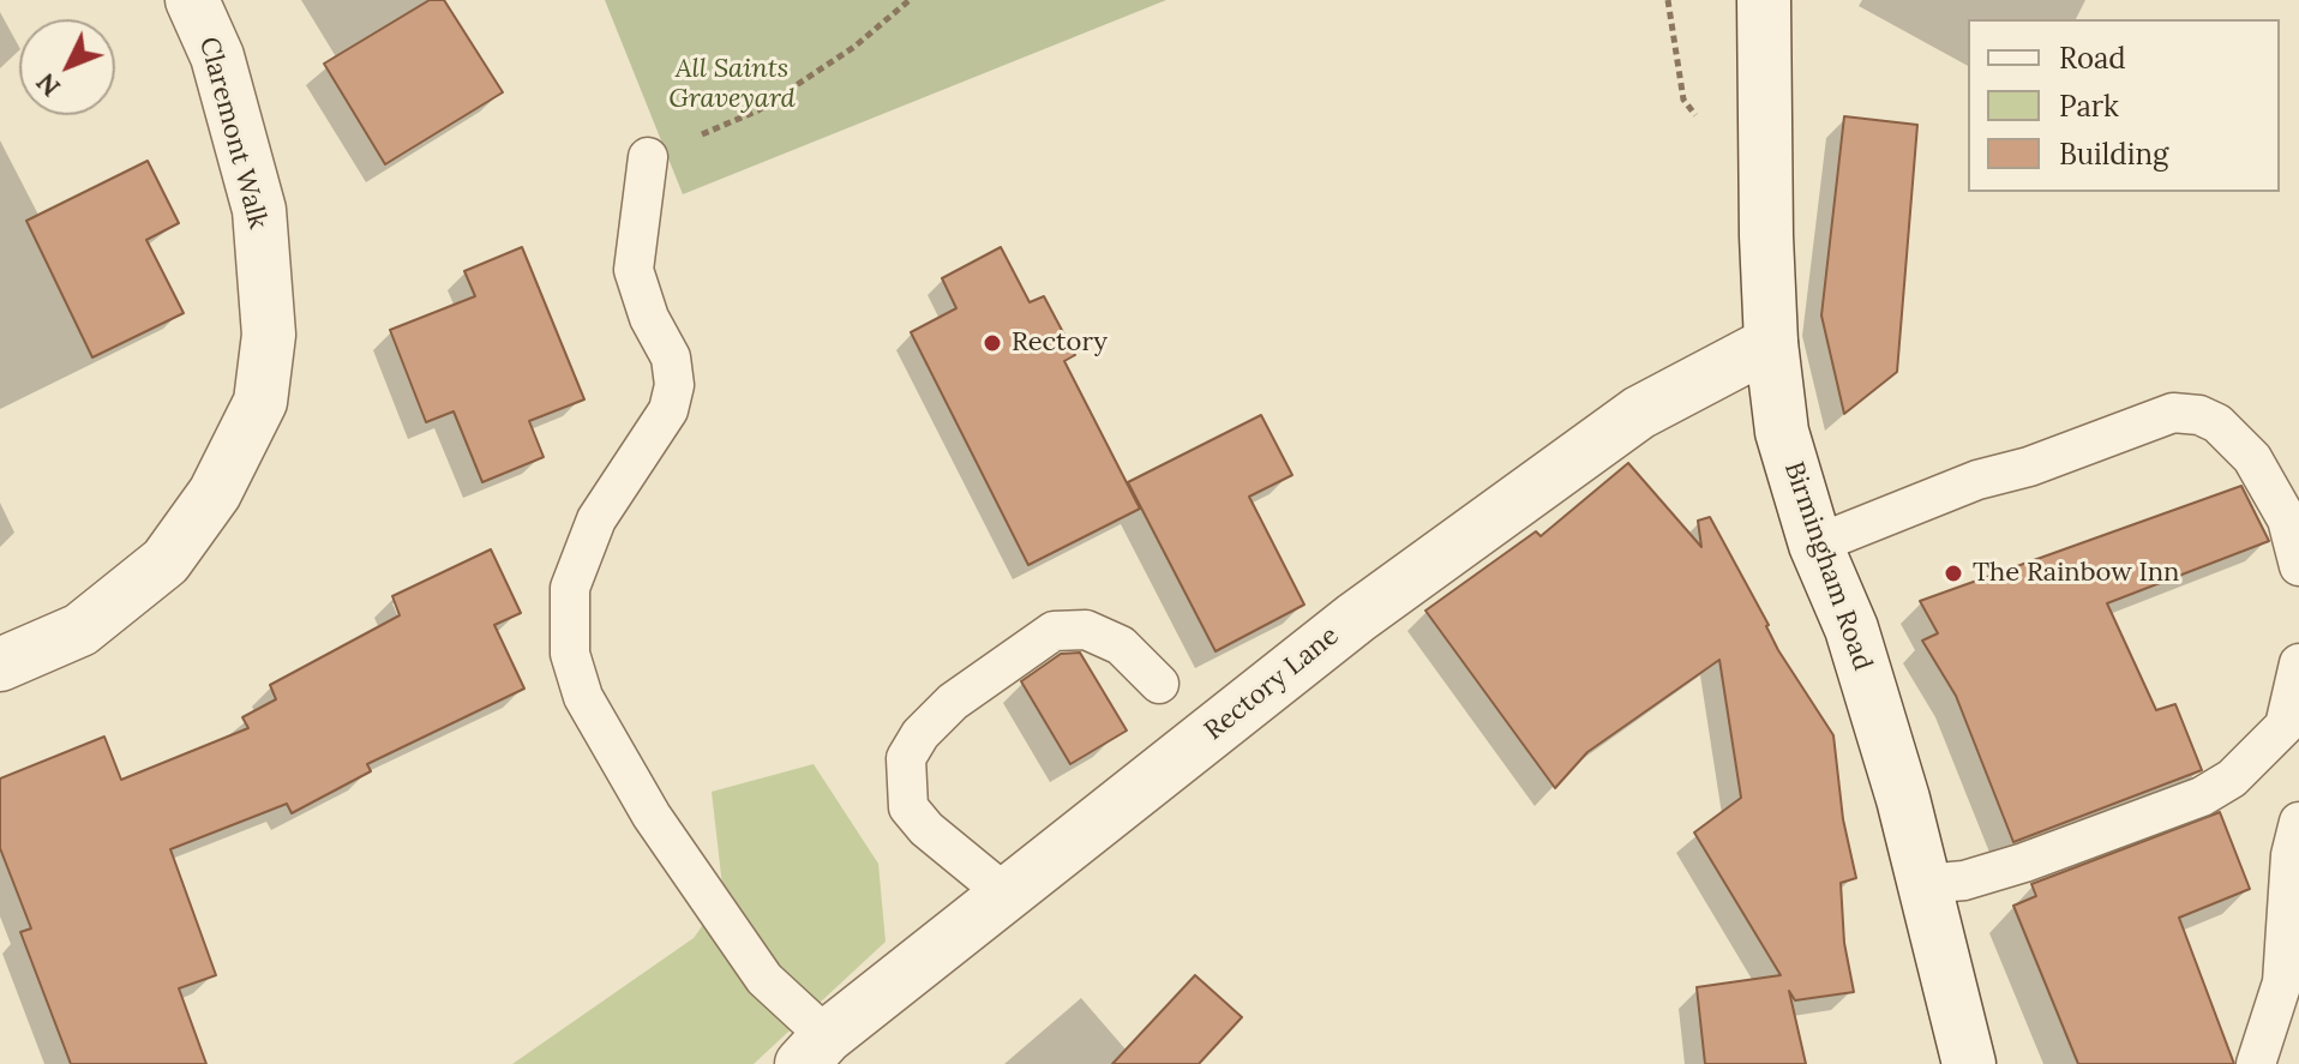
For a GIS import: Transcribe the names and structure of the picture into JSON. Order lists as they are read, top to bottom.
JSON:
{
  "streets": {
    "street": ["Claremont Walk", "Birmingham Road", "Rectory Lane"]
  },
  "crossings": [
    ["Birmingham Road", "Rectory Lane"]
  ],
  "parks": ["All Saints Graveyard"],
  "places": ["Rectory", "The Rainbow Inn"],
  "legend": ["Road", "Park", "Building"],
  "north": "bottom left"
}
